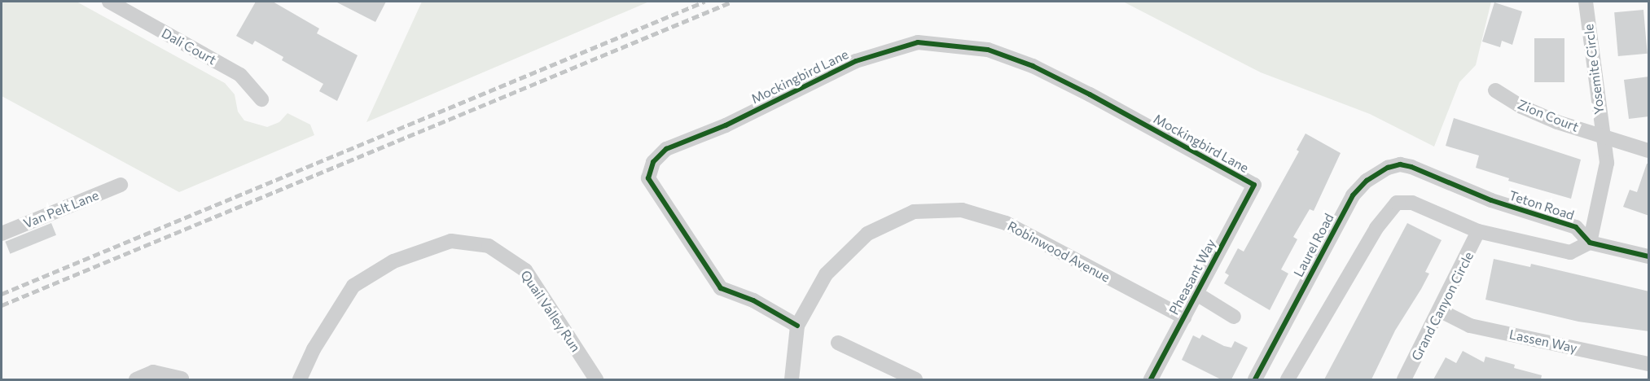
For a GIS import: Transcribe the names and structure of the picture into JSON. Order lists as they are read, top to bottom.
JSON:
{
  "streets": {
    "street": [
      "Dali Court",
      "Yosemite Circle",
      "Mockingbird Lane",
      "Zion Court",
      "Teton Road",
      "Van Pelt Lane",
      "Laurel Road",
      "Robinwood Avenue",
      "Pheasant Way",
      "Grand Canyon Circle",
      "Quail Valley Run",
      "Lassen Way"
    ]
  },
  "crossings": [
    ["Yosemite Circle", "Zion Court"],
    ["Yosemite Circle", "Teton Road"],
    ["Mockingbird Lane", "Robinwood Avenue"],
    ["Mockingbird Lane", "Pheasant Way"],
    ["Teton Road", "Laurel Road"],
    ["Robinwood Avenue", "Pheasant Way"],
    ["Grand Canyon Circle", "Lassen Way"]
  ]
}
